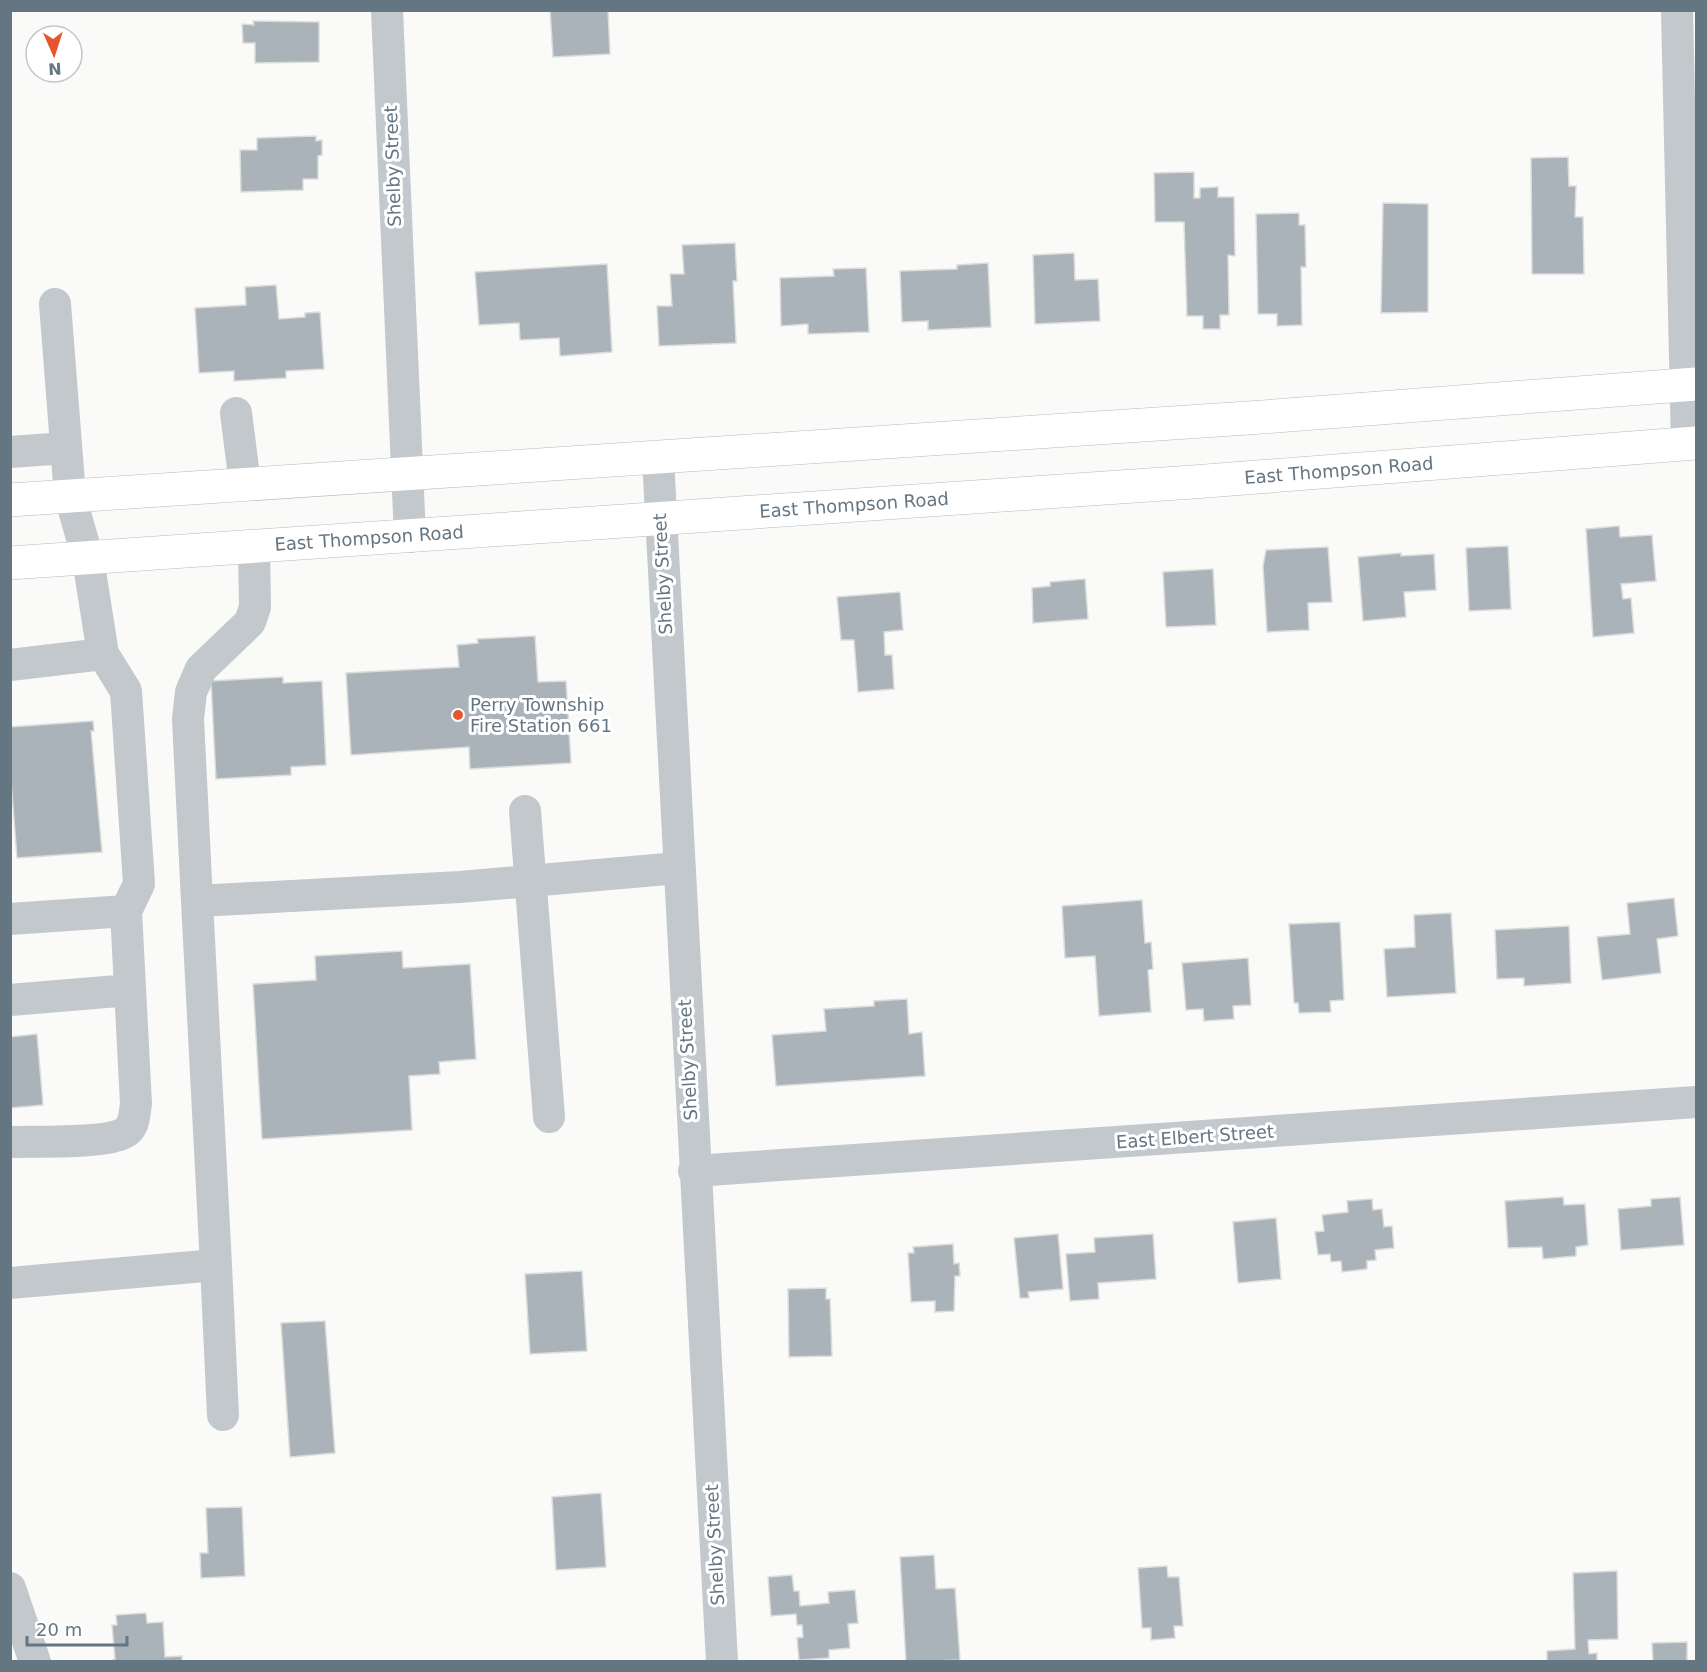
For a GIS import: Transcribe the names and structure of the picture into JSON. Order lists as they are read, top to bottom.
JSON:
{
  "streets": {
    "main road": ["East Thompson Road"],
    "street": ["Shelby Street", "East Elbert Street"]
  },
  "crossings": [
    ["Shelby Street", "East Thompson Road"],
    ["Shelby Street", "East Elbert Street"]
  ],
  "places": ["Perry Township Fire Station 661"],
  "scale_bar": "20 m",
  "north": "bottom"
}
